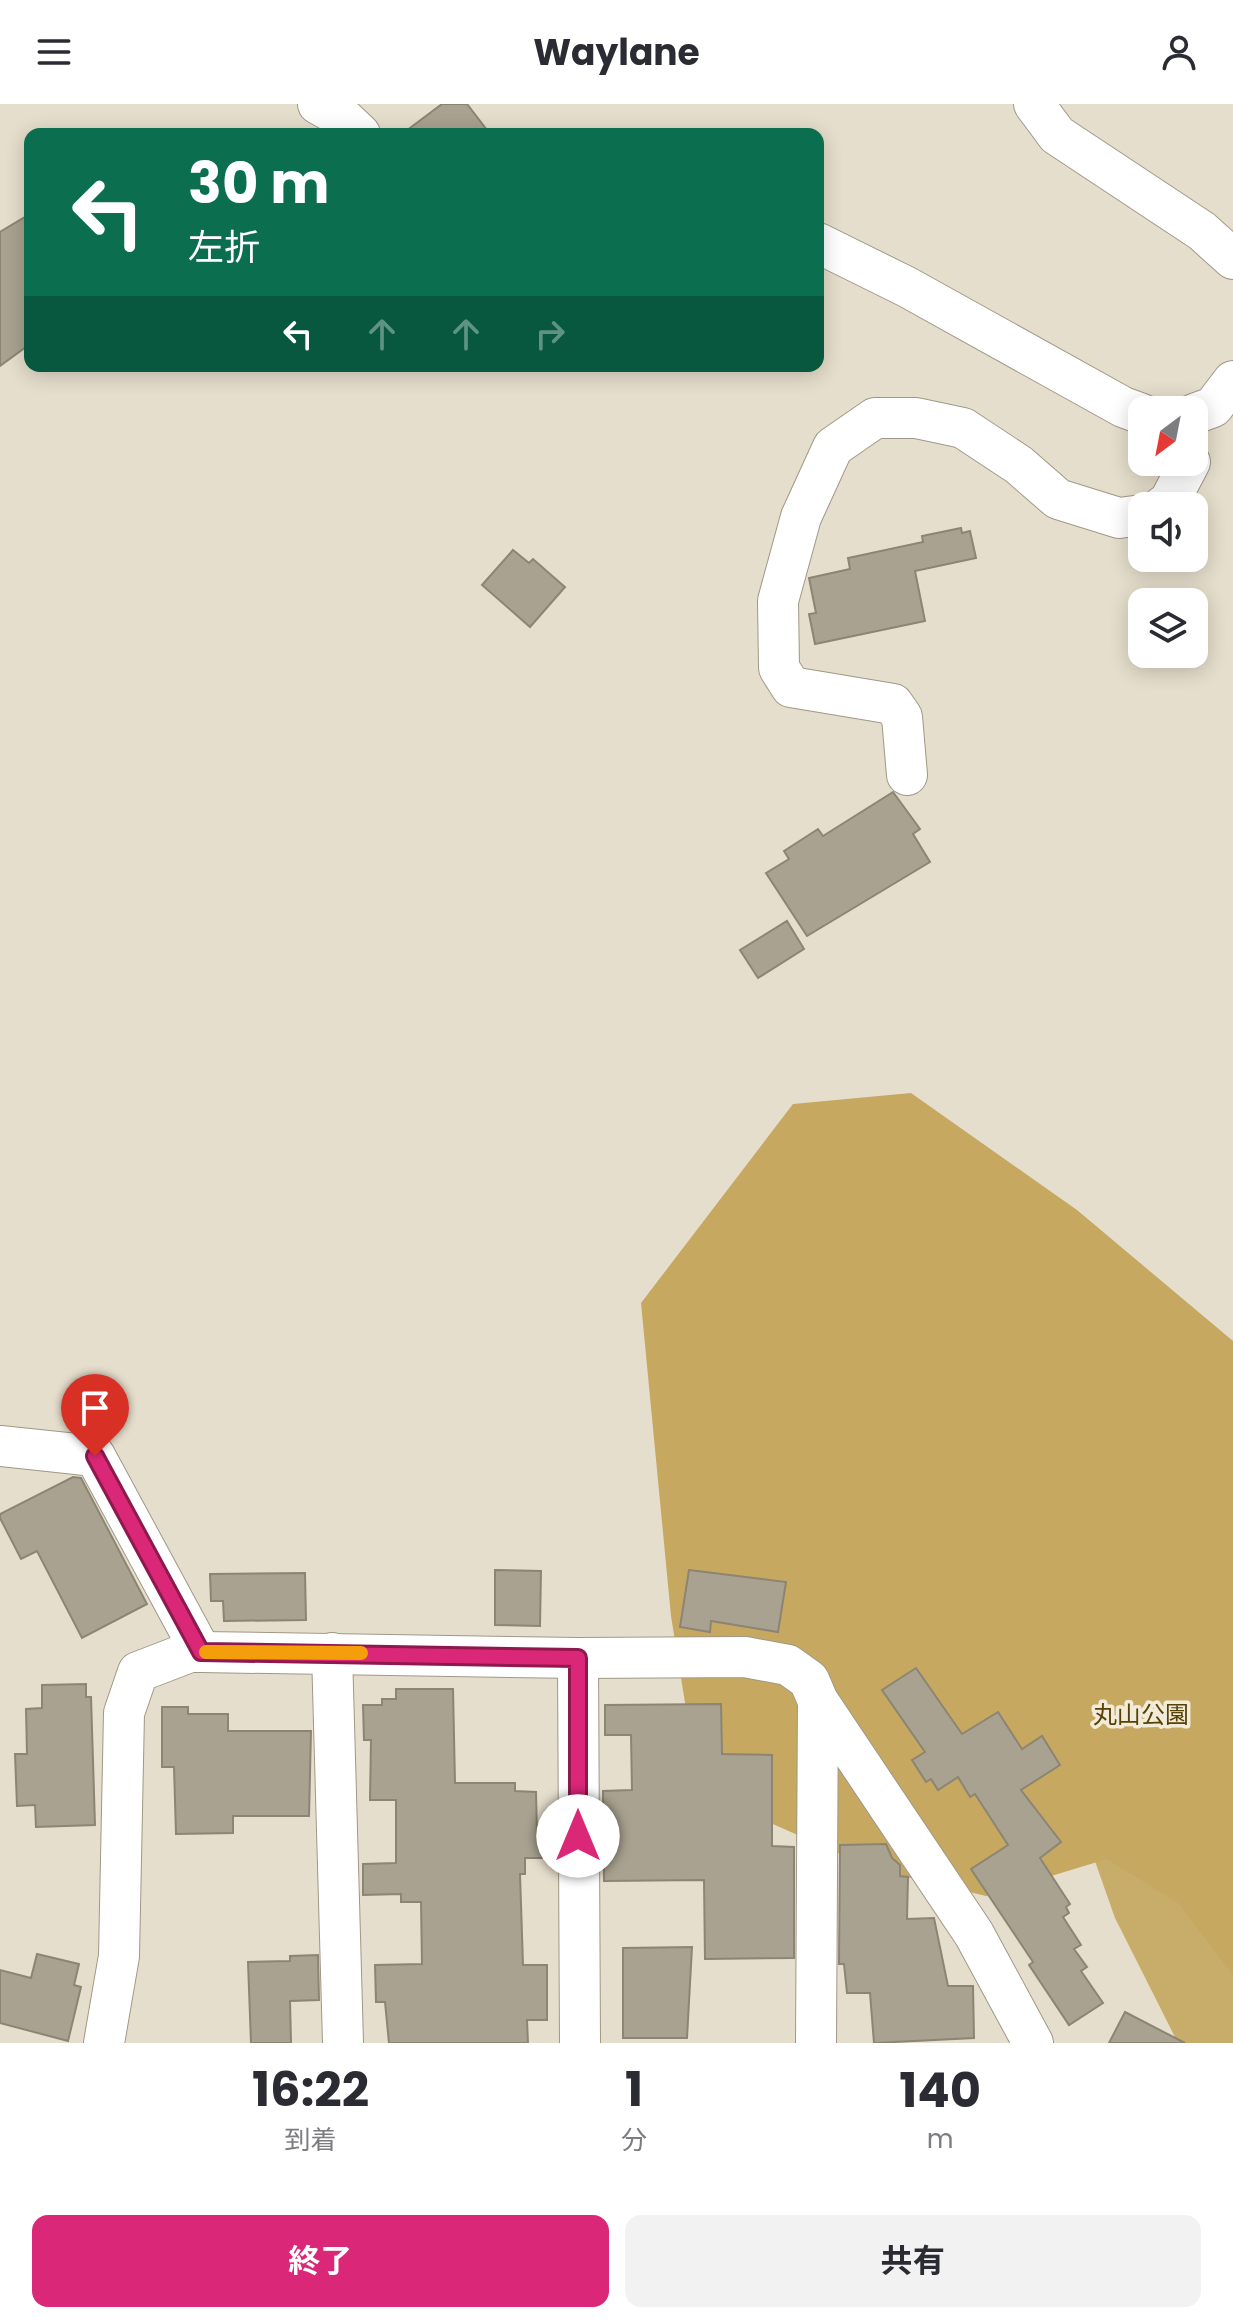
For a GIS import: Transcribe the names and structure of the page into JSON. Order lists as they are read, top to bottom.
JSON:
{
  "parks": ["丸山公園"],
  "north": "bottom left",
  "page": {
    "header": "Waylane",
    "turn": ["30 m", "左折"],
    "eta": [
      "16:22",
      "到着",
      "1",
      "分",
      "140",
      "m"
    ],
    "buttons": ["終了", "共有"]
  }
}
